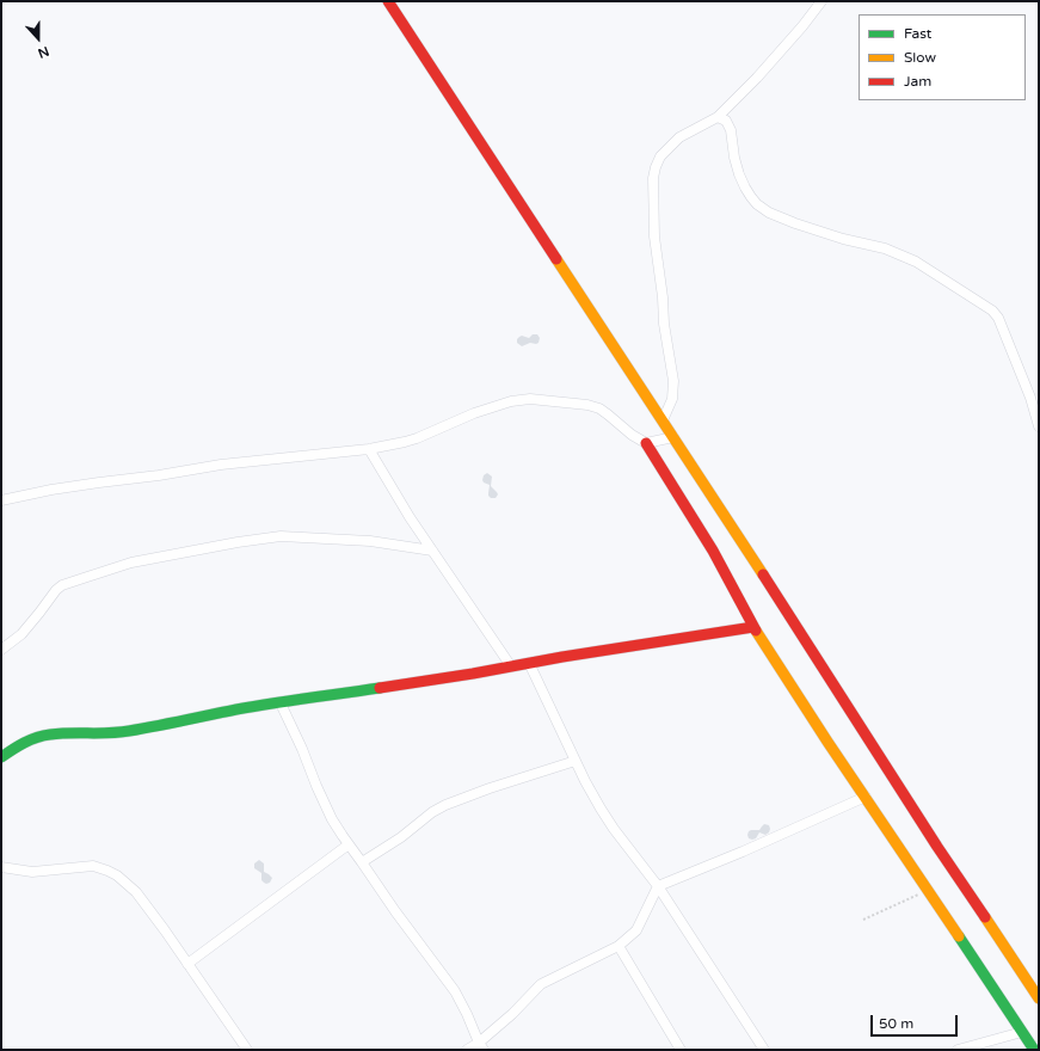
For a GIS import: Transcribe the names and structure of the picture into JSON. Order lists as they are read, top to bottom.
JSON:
{
  "legend": ["Fast", "Slow", "Jam"],
  "scale_bar": "50 m",
  "north": "bottom"
}
